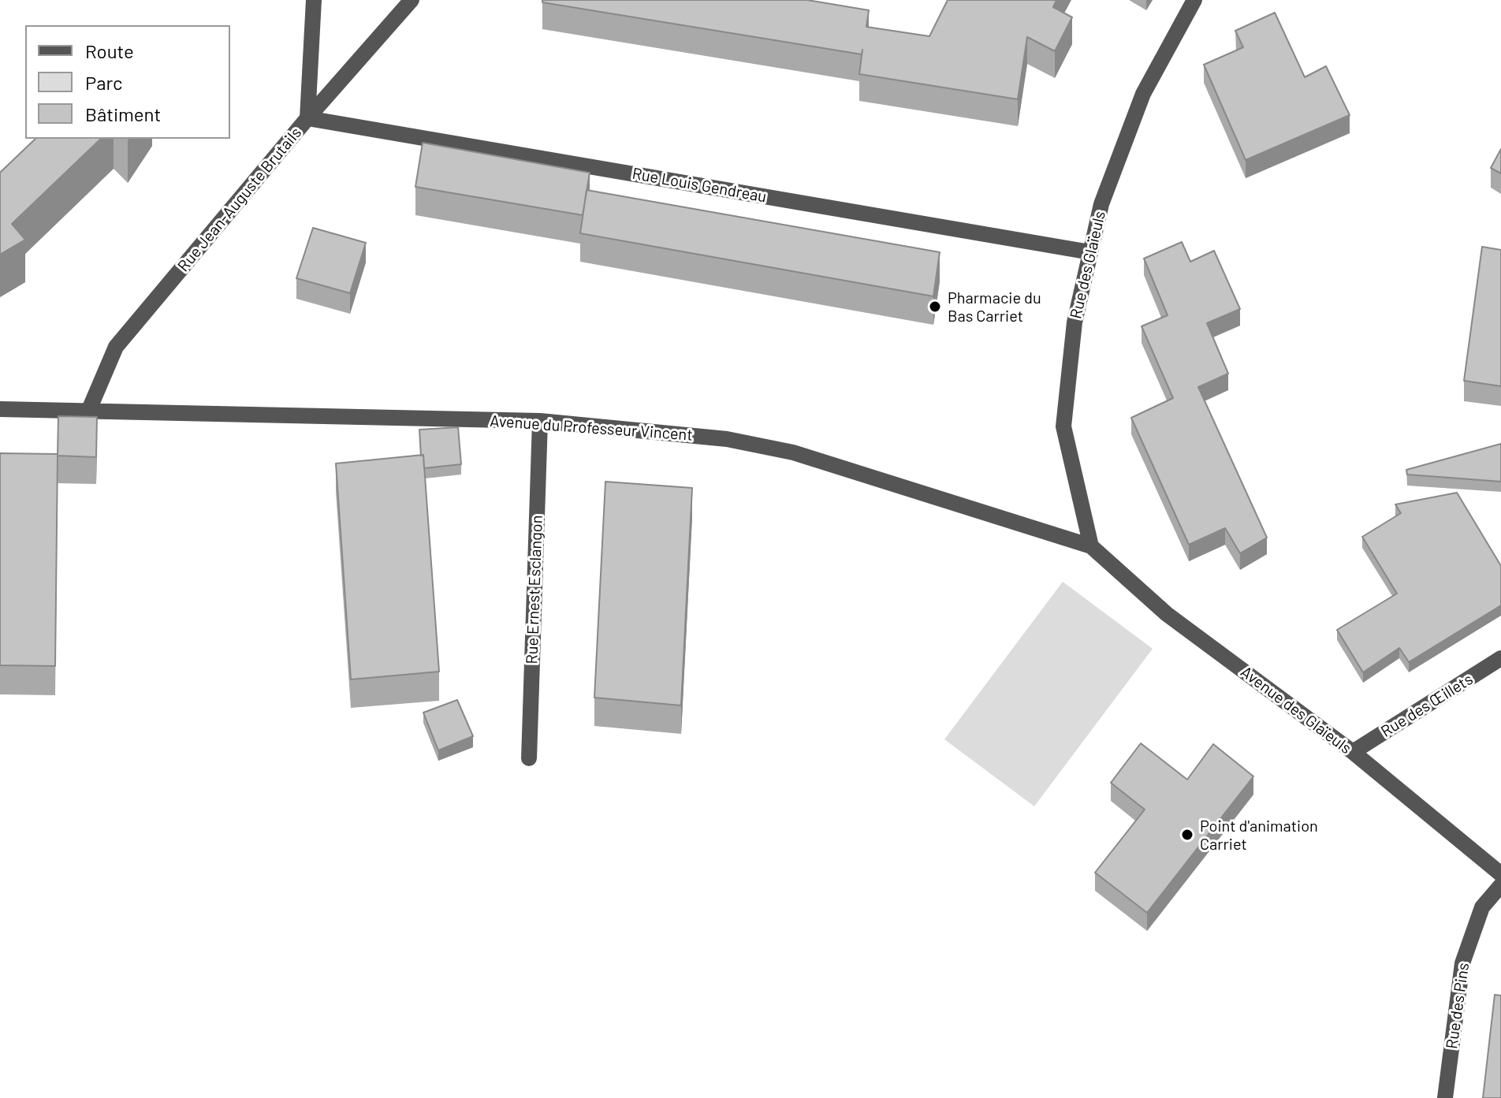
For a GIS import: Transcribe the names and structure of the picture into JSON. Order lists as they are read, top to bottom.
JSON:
{
  "streets": {
    "street": [
      "Rue Louis Gendreau",
      "Rue Jean-Auguste Brutails",
      "Rue des Glaïeuls",
      "Avenue du Professeur Vincent",
      "Rue Ernest Esclangon",
      "Rue des Œillets",
      "Avenue des Glaïeuls",
      "Rue des Pins"
    ]
  },
  "crossings": [
    ["Rue Louis Gendreau", "Rue Jean-Auguste Brutails"],
    ["Rue Louis Gendreau", "Rue des Glaïeuls"],
    ["Rue Jean-Auguste Brutails", "Avenue du Professeur Vincent"],
    ["Rue des Glaïeuls", "Avenue du Professeur Vincent"],
    ["Rue des Glaïeuls", "Avenue des Glaïeuls"],
    ["Avenue du Professeur Vincent", "Rue Ernest Esclangon"],
    ["Avenue du Professeur Vincent", "Avenue des Glaïeuls"],
    ["Rue des Œillets", "Avenue des Glaïeuls"]
  ],
  "places": ["Pharmacie du Bas Carriet", "Point d'animation Carriet"],
  "legend": ["Route", "Parc", "Bâtiment"]
}
